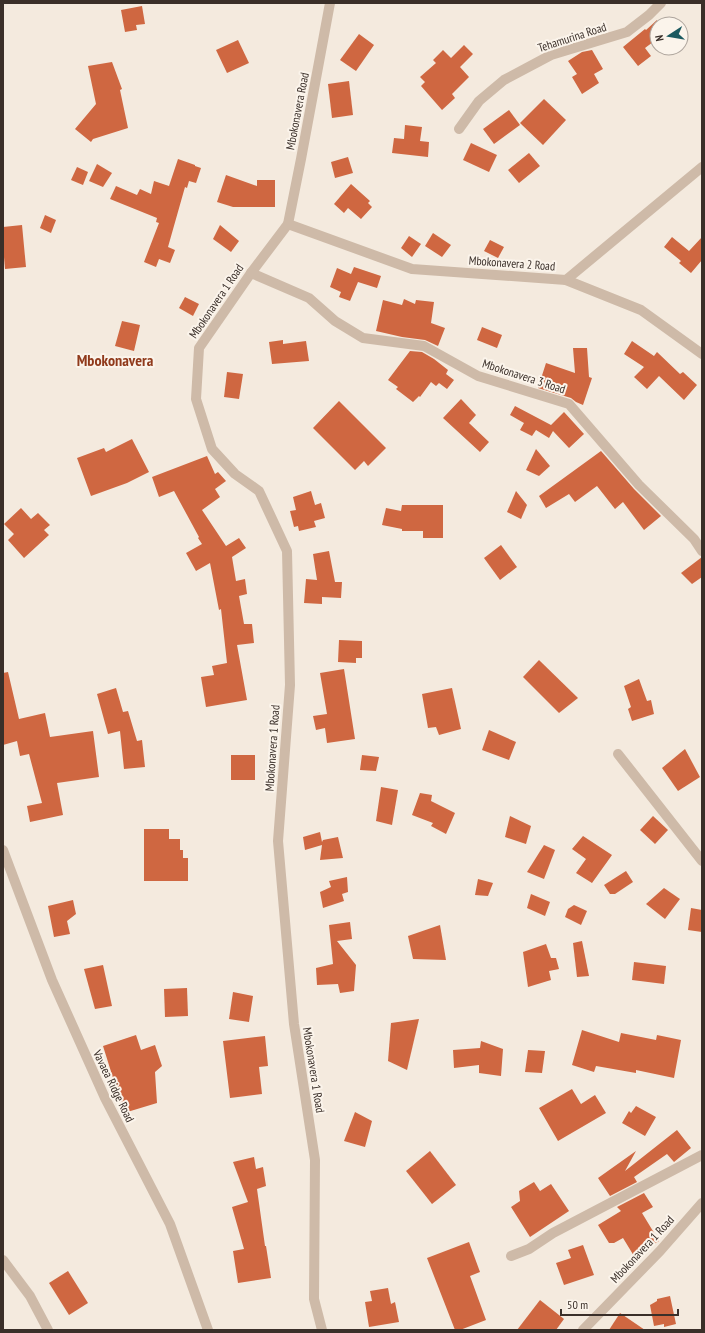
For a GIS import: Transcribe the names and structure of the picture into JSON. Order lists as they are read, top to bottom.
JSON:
{
  "streets": {
    "street": [
      "Tehamurina Road",
      "Mbokonavera Road",
      "Mbokonavera 2 Road",
      "Mbokonavera 1 Road",
      "Mbokonavera 3 Road",
      "Vavaea Ridge Road"
    ]
  },
  "crossings": [
    ["Mbokonavera Road", "Mbokonavera 2 Road"],
    ["Mbokonavera Road", "Mbokonavera 1 Road"],
    ["Mbokonavera 2 Road", "Mbokonavera 1 Road"],
    ["Mbokonavera 1 Road", "Mbokonavera 3 Road"]
  ],
  "districts": ["Mbokonavera"],
  "scale_bar": "50 m",
  "north": "left"
}
